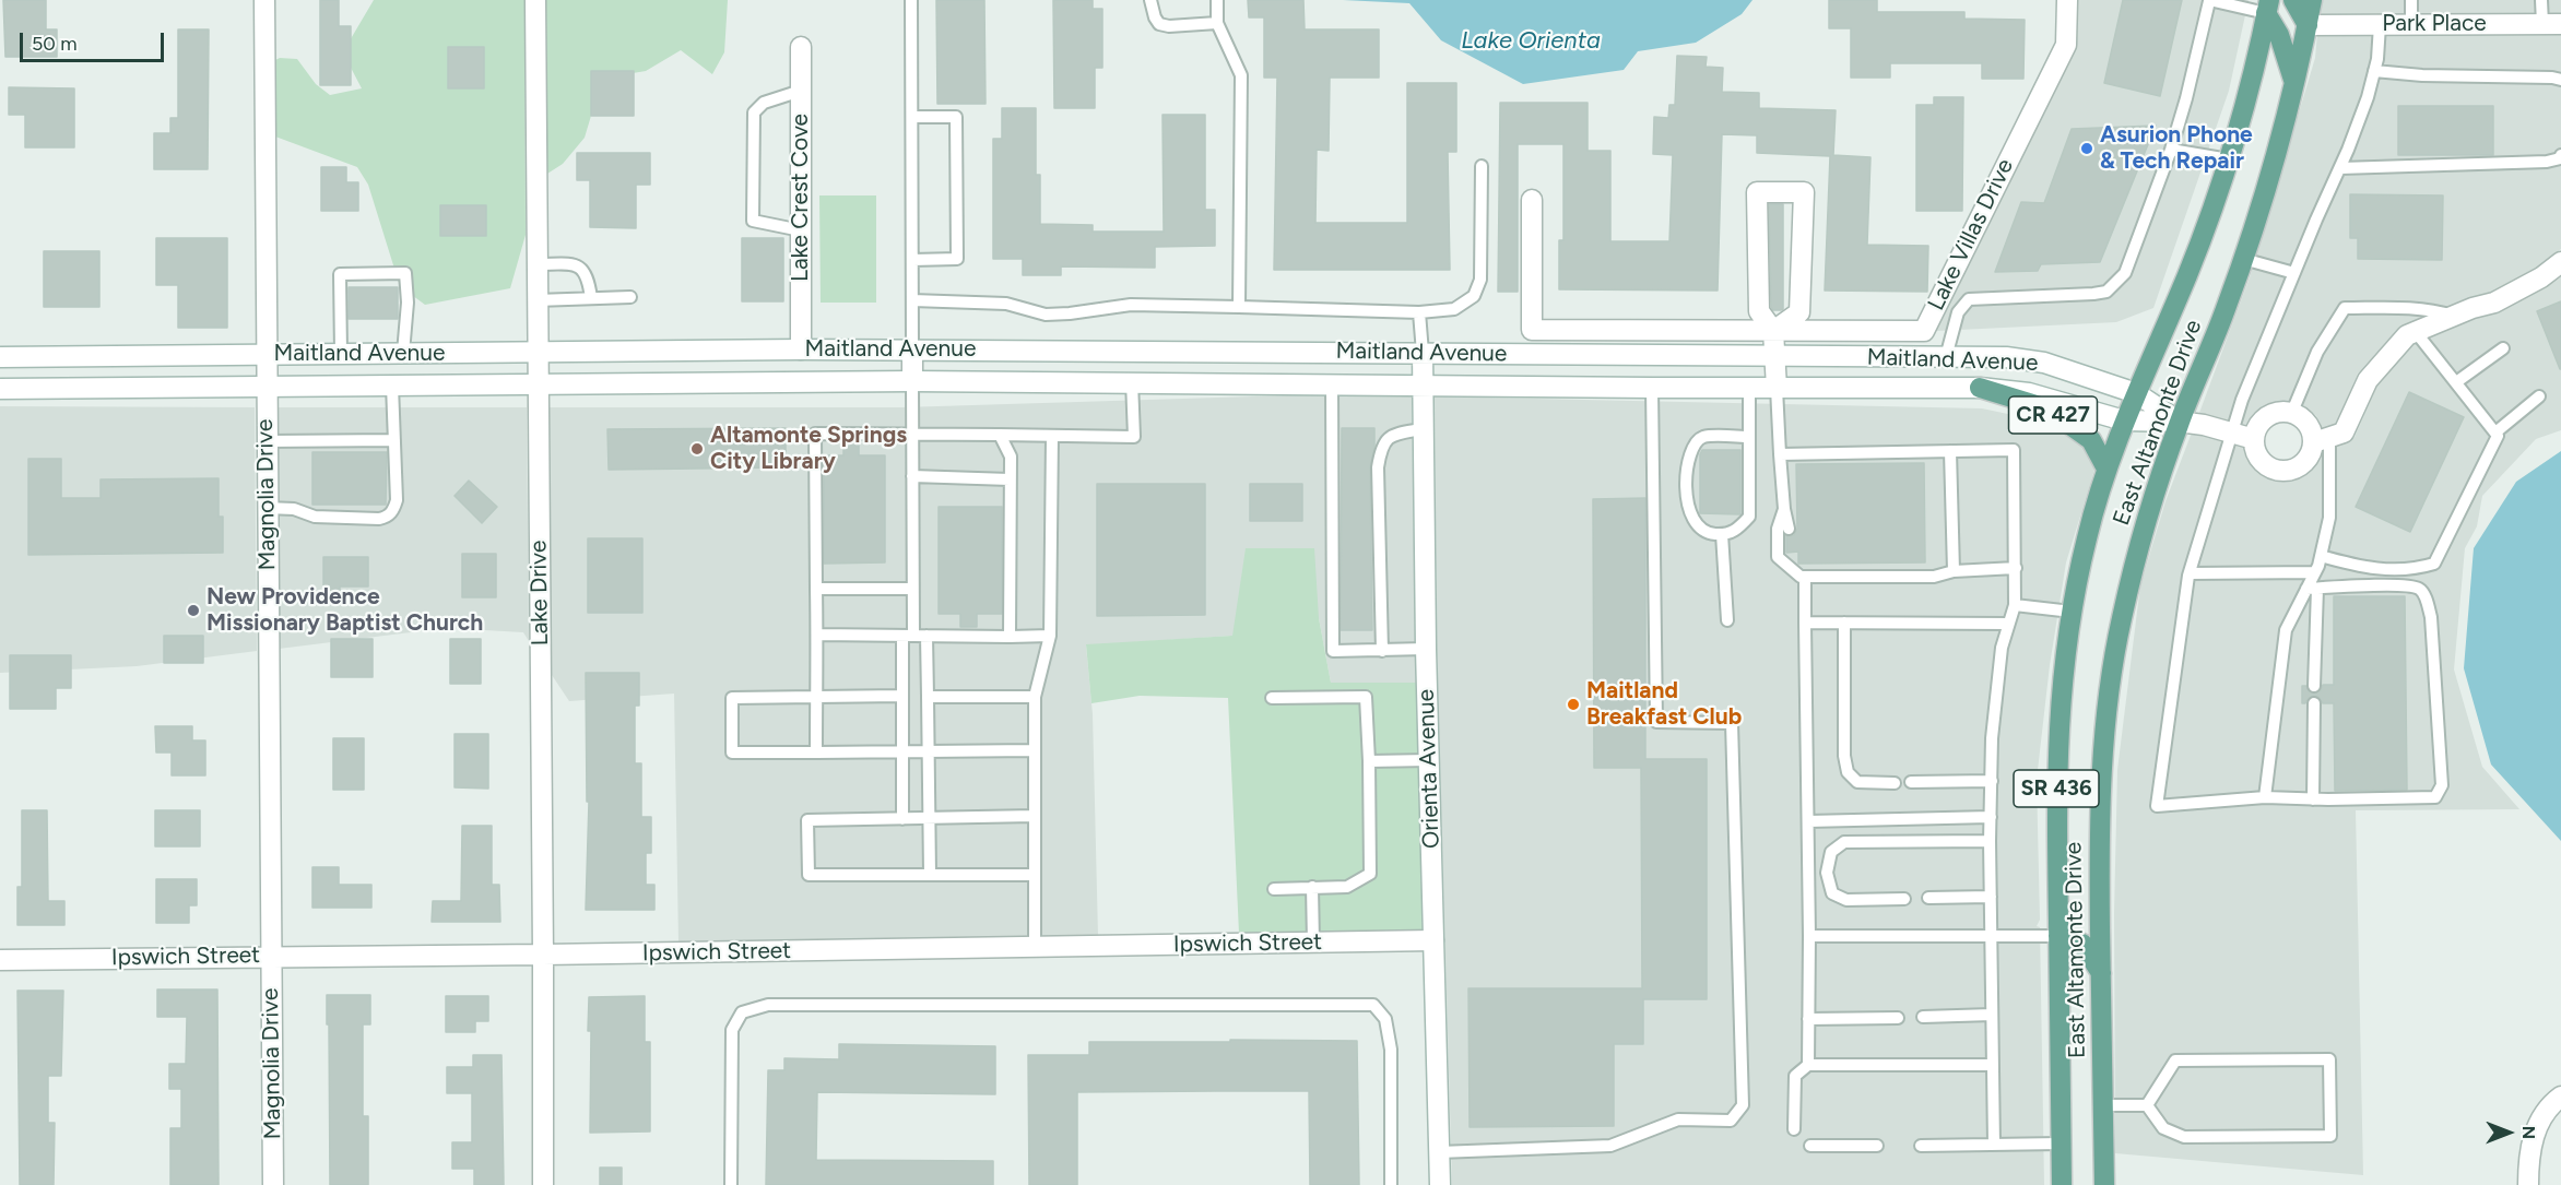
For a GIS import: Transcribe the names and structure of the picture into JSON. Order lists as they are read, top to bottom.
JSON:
{
  "streets": {
    "main road": ["CR 427", "East Altamonte Drive", "SR 436"],
    "street": [
      "Park Place",
      "Lake Crest Cove",
      "Lake Villas Drive",
      "Maitland Avenue",
      "Magnolia Drive",
      "Lake Drive",
      "Orienta Avenue",
      "Ipswich Street"
    ]
  },
  "crossings": [
    ["Park Place", "East Altamonte Drive"],
    ["Lake Crest Cove", "Maitland Avenue"],
    ["Maitland Avenue", "CR 427"],
    ["Maitland Avenue", "East Altamonte Drive"],
    ["Maitland Avenue", "Magnolia Drive"],
    ["Maitland Avenue", "Lake Drive"],
    ["Maitland Avenue", "Orienta Avenue"],
    ["Maitland Avenue", "SR 436"],
    ["CR 427", "East Altamonte Drive"],
    ["CR 427", "SR 436"],
    ["East Altamonte Drive", "SR 436"],
    ["Magnolia Drive", "Ipswich Street"],
    ["Lake Drive", "Ipswich Street"],
    ["Orienta Avenue", "Ipswich Street"]
  ],
  "water": ["Lake Orienta"],
  "places": [
    "Asurion Phone & Tech Repair",
    "Altamonte Springs City Library",
    "New Providence Missionary Baptist Church",
    "Maitland Breakfast Club"
  ],
  "scale_bar": "50 m",
  "north": "right"
}
